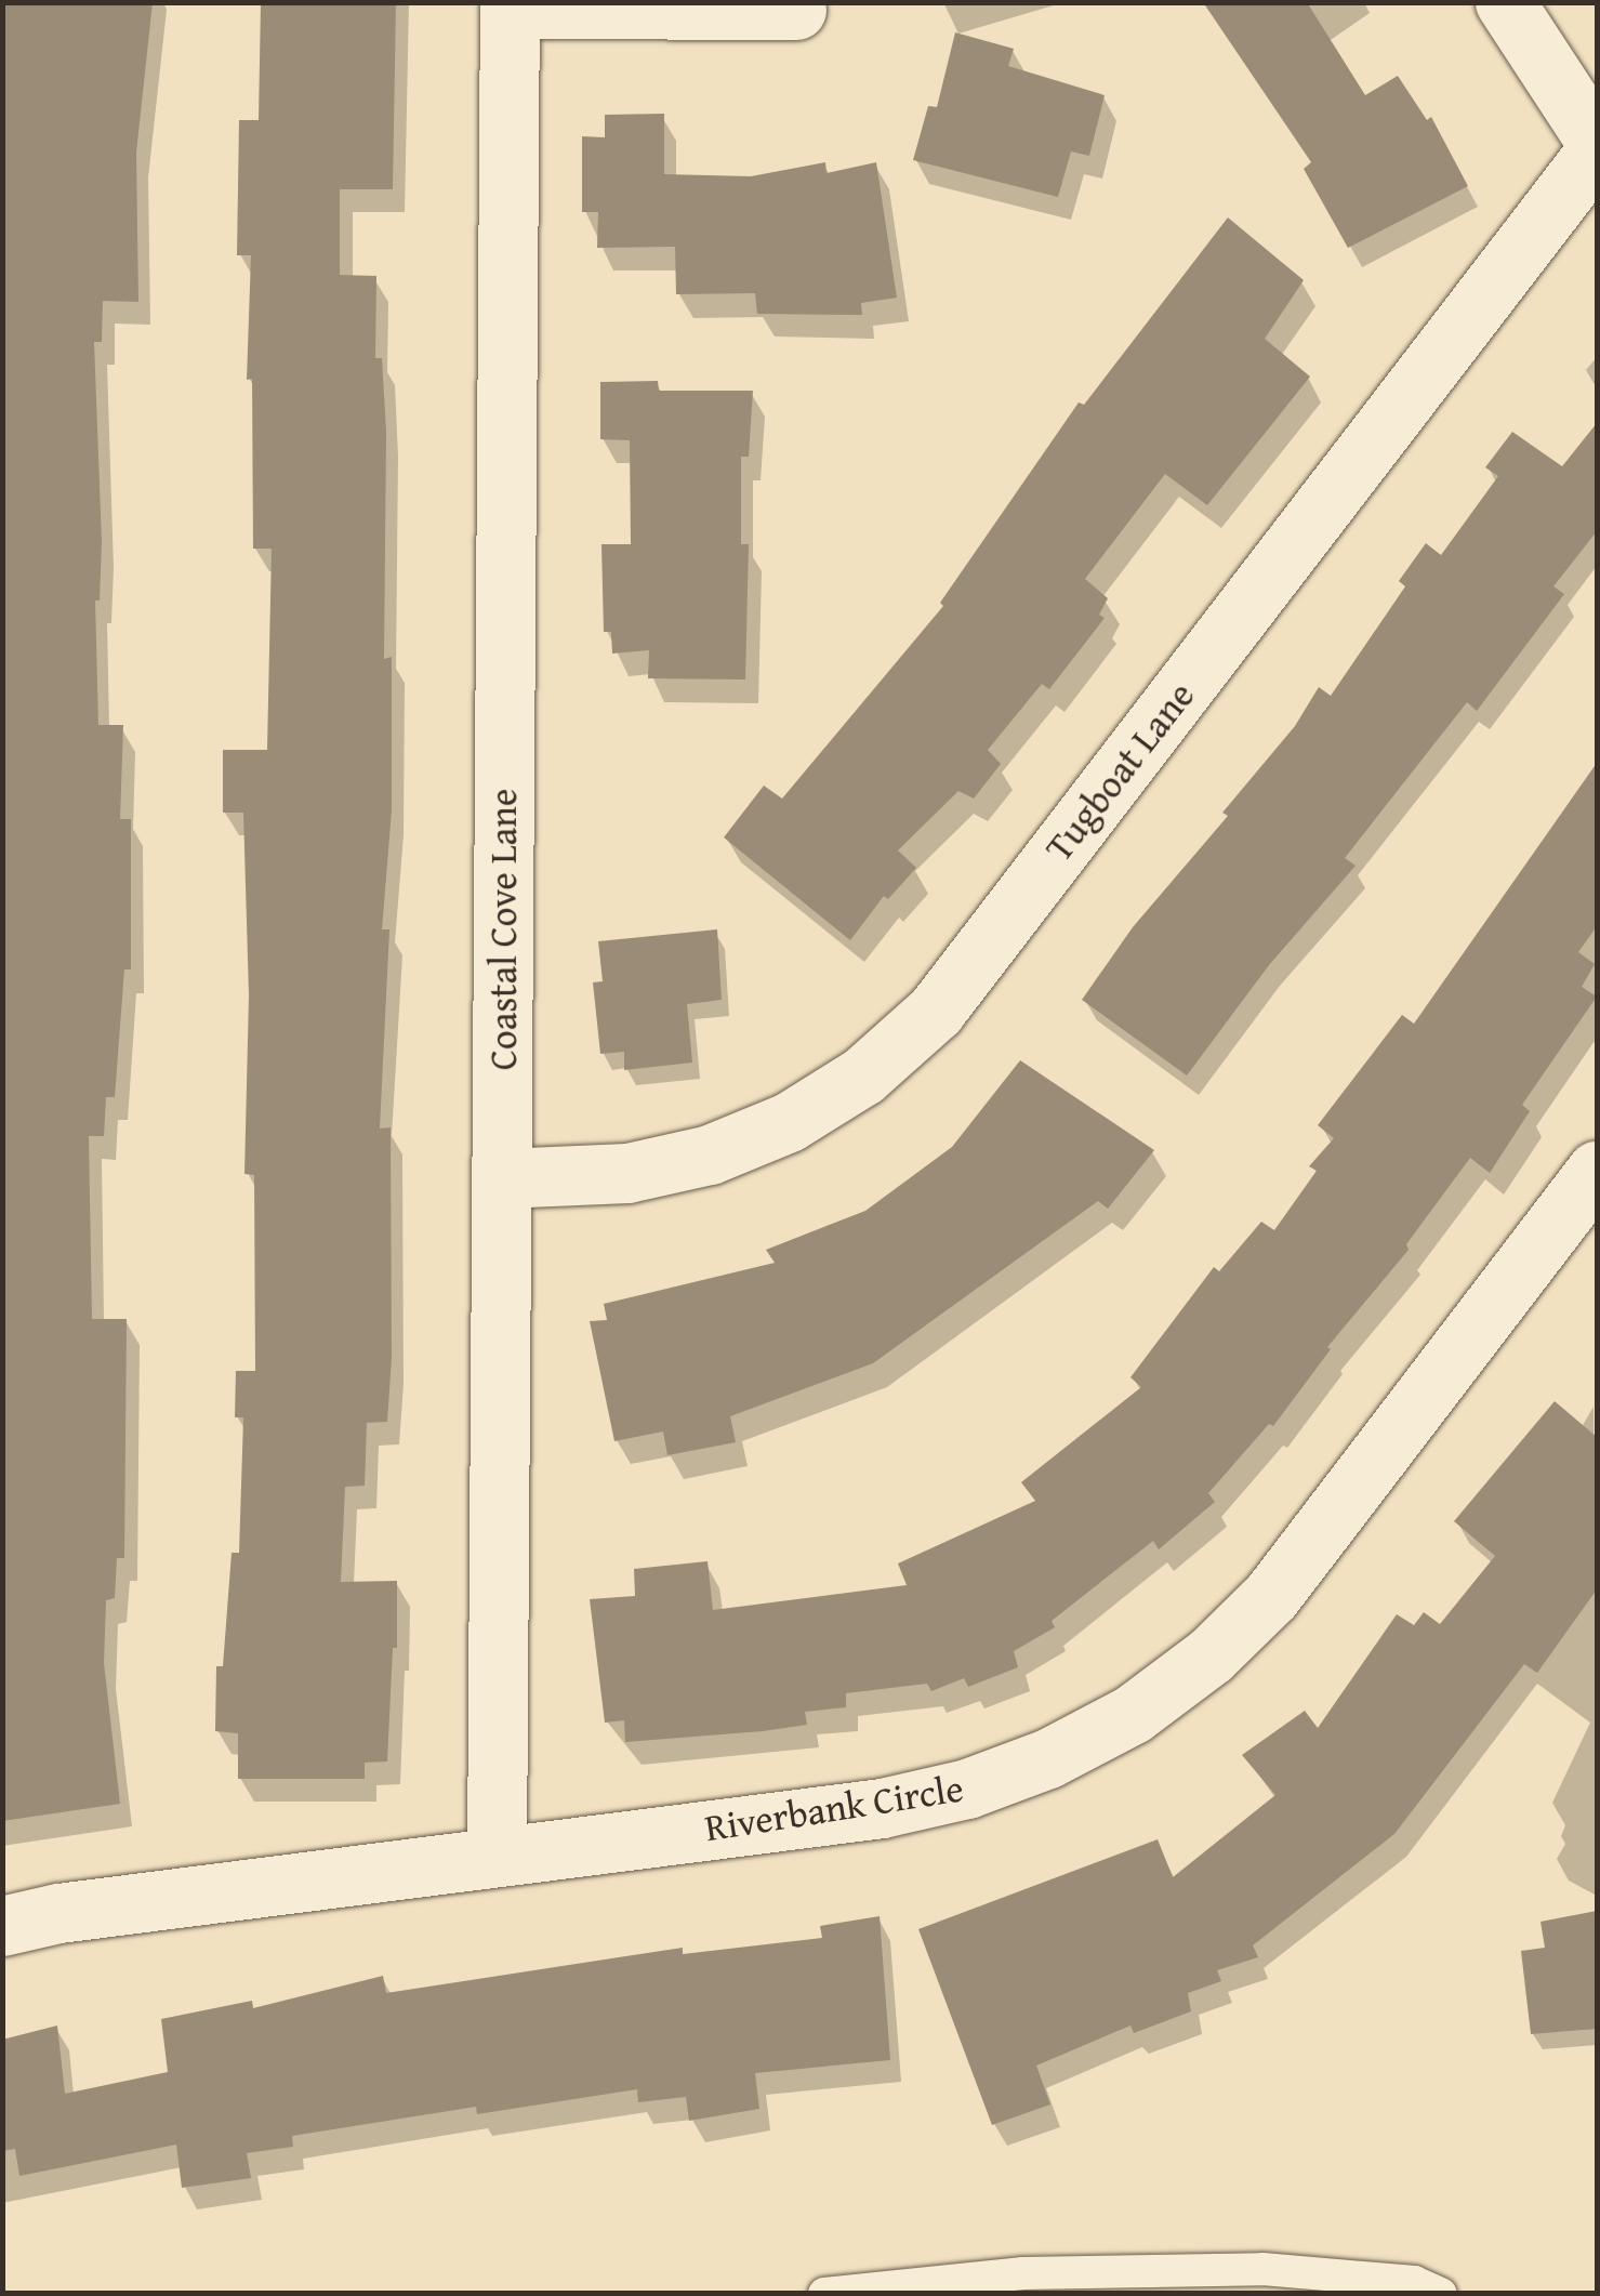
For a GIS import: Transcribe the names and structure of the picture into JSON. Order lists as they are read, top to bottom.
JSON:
{
  "streets": {
    "street": ["Tugboat Lane", "Coastal Cove Lane", "Riverbank Circle"]
  },
  "crossings": [
    ["Tugboat Lane", "Coastal Cove Lane"],
    ["Coastal Cove Lane", "Riverbank Circle"]
  ]
}
